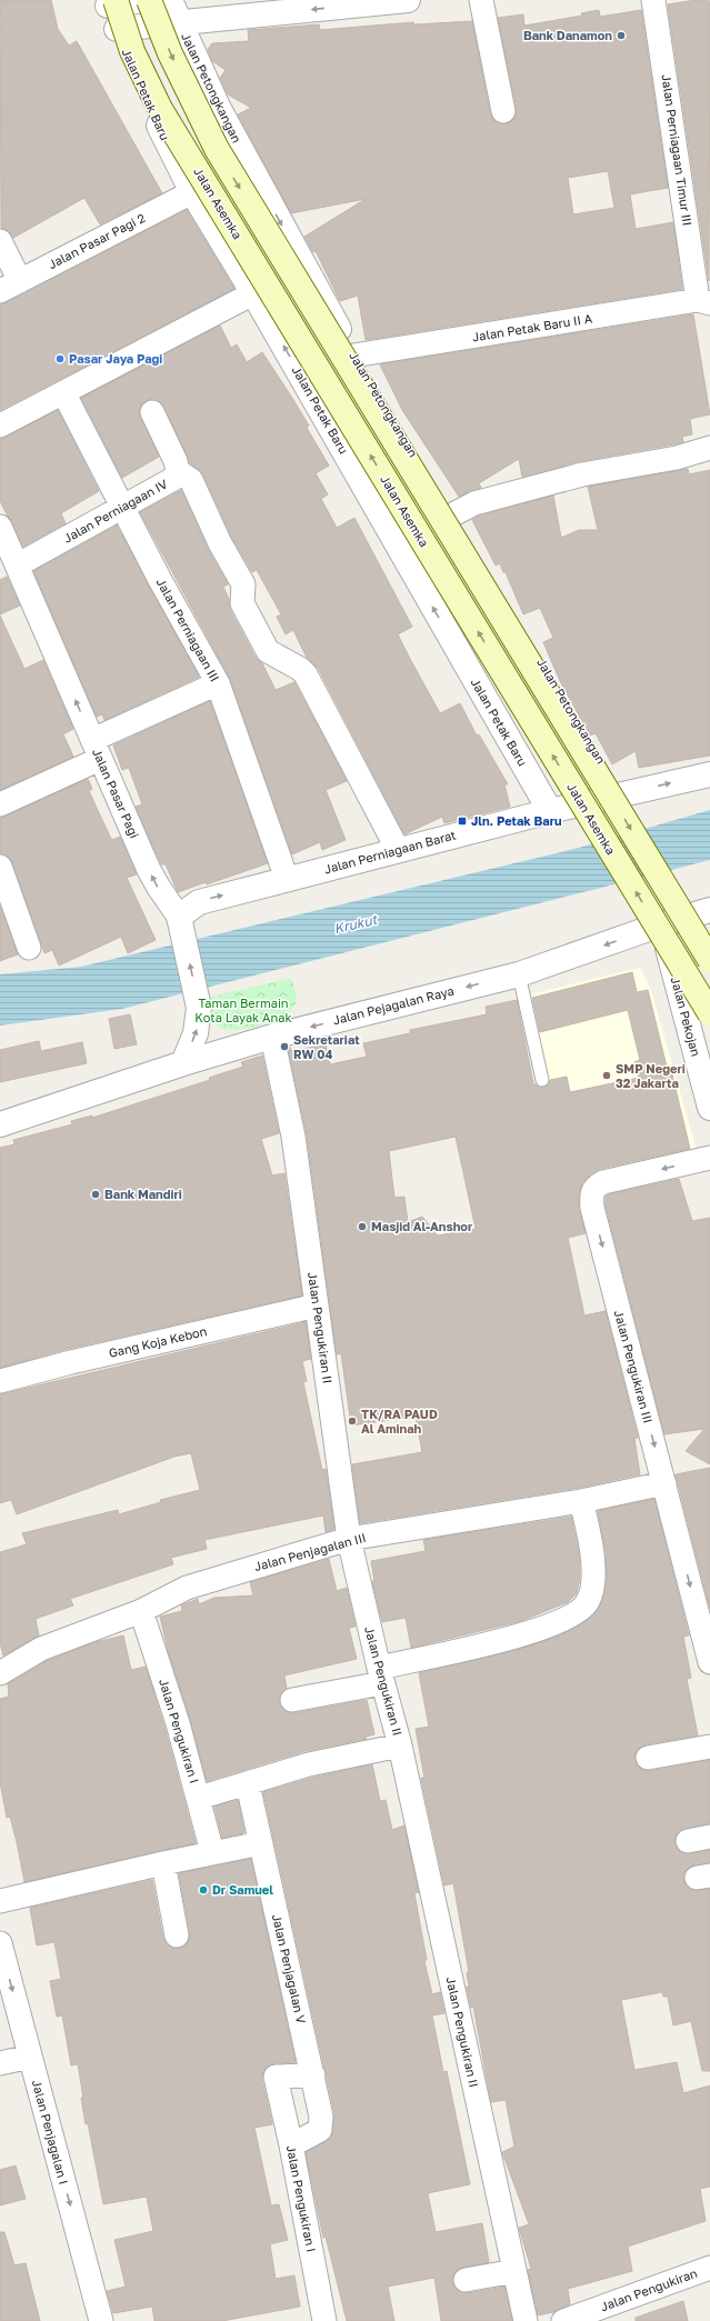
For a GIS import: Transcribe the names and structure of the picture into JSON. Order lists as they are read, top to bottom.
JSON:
{
  "streets": {
    "main road": ["Jalan Asemka"],
    "street": [
      "Jalan Petongkangan",
      "Jalan Petak Baru",
      "Jalan Perniagaan Timur III",
      "Jalan Pasar Pagi 2",
      "Jalan Petak Baru II A",
      "Jalan Perniagaan IV",
      "Jalan Perniagaan III",
      "Jalan Pasar Pagi",
      "Jalan Perniagaan Barat",
      "Jalan Pejagalan Raya",
      "Jalan Pekojan",
      "Jalan Pengukiran II",
      "Gang Koja Kebon",
      "Jalan Pengukiran III",
      "Jalan Penjagalan III",
      "Jalan Pengukiran I",
      "Jalan Penjagalan V",
      "Jalan Penjagalan I",
      "Jalan Pengukiran"
    ]
  },
  "crossings": [
    ["Jalan Petongkangan", "Jalan Petak Baru II A"],
    ["Jalan Petongkangan", "Jalan Perniagaan Barat"],
    ["Jalan Petak Baru", "Jalan Asemka"],
    ["Jalan Petak Baru", "Jalan Pasar Pagi 2"],
    ["Jalan Petak Baru", "Jalan Perniagaan Barat"],
    ["Jalan Perniagaan Timur III", "Jalan Petak Baru II A"],
    ["Jalan Perniagaan IV", "Jalan Perniagaan III"],
    ["Jalan Perniagaan IV", "Jalan Pasar Pagi"],
    ["Jalan Perniagaan III", "Jalan Perniagaan Barat"],
    ["Jalan Pasar Pagi", "Jalan Perniagaan Barat"],
    ["Jalan Pasar Pagi", "Jalan Pejagalan Raya"],
    ["Jalan Pejagalan Raya", "Jalan Pekojan"],
    ["Jalan Pejagalan Raya", "Jalan Pengukiran II"],
    ["Jalan Pengukiran II", "Gang Koja Kebon"],
    ["Jalan Pengukiran II", "Jalan Penjagalan III"],
    ["Jalan Pengukiran III", "Jalan Penjagalan III"],
    ["Jalan Penjagalan III", "Jalan Pengukiran I"],
    ["Jalan Pengukiran I", "Jalan Penjagalan V"]
  ],
  "one_way": [
    "Jalan Petongkangan",
    "Jalan Pejagalan Raya",
    "Jalan Pengukiran III",
    "Jalan Penjagalan I"
  ],
  "water": ["Krukut"],
  "parks": ["Taman Bermain Kota Layak Anak"],
  "places": {
    "other": [
      "Bank Danamon",
      "Pasar Jaya Pagi",
      "Sekretariat RW 04",
      "SMP Negeri 32 Jakarta",
      "Bank Mandiri",
      "Masjid Al-Anshor",
      "TK/RA PAUD Al Aminah",
      "Dr Samuel"
    ],
    "transit": ["Jln. Petak Baru"]
  }
}
